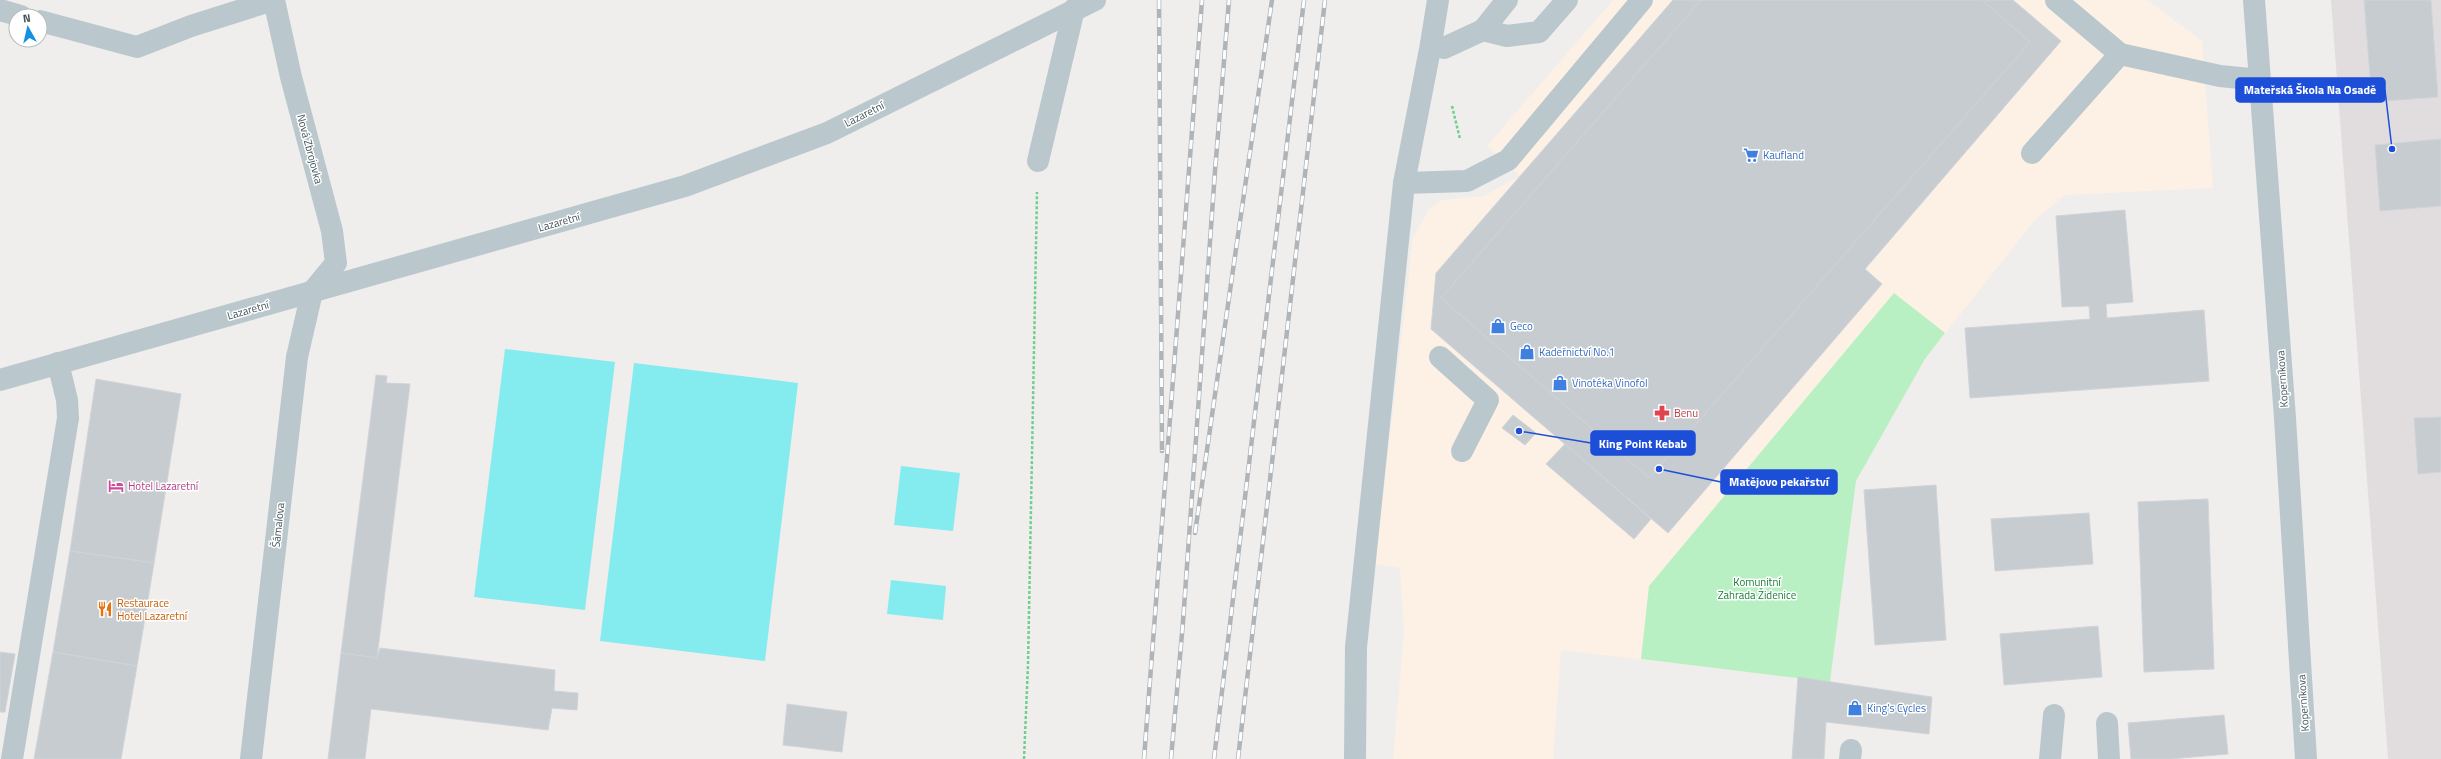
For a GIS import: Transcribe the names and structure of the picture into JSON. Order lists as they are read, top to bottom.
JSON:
{
  "streets": {
    "street": [
      "Lazaretní",
      "Nová Zbrojovka",
      "Koperníkova",
      "Šámalova"
    ]
  },
  "crossings": [
    ["Lazaretní", "Nová Zbrojovka"],
    ["Lazaretní", "Šámalova"],
    ["Nová Zbrojovka", "Šámalova"]
  ],
  "parks": ["Komunitní Zahrada Židenice"],
  "places": {
    "other": ["Mateřská Škola Na Osadě", "King Point Kebab", "Matějovo pekařství"],
    "supermarket": ["Kaufland"],
    "shop": [
      "Geco",
      "Kadeřnictví No.1",
      "Vinotéka Vinofol",
      "King's Cycles"
    ],
    "pharmacy": ["Benu"],
    "hotel": ["Hotel Lazaretní"],
    "restaurant": ["Restaurace Hotel Lazaretní"]
  },
  "north": "top"
}
